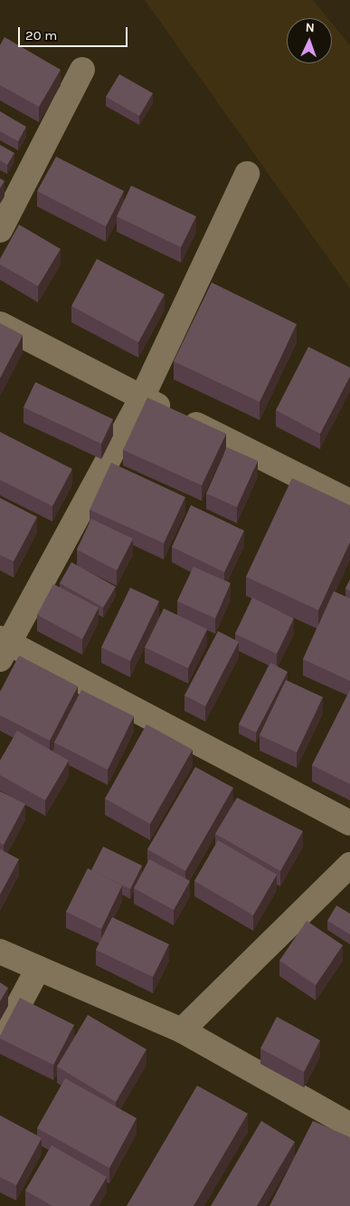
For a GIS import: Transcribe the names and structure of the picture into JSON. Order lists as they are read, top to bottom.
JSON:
{
  "scale_bar": "20 m",
  "north": "top"
}
